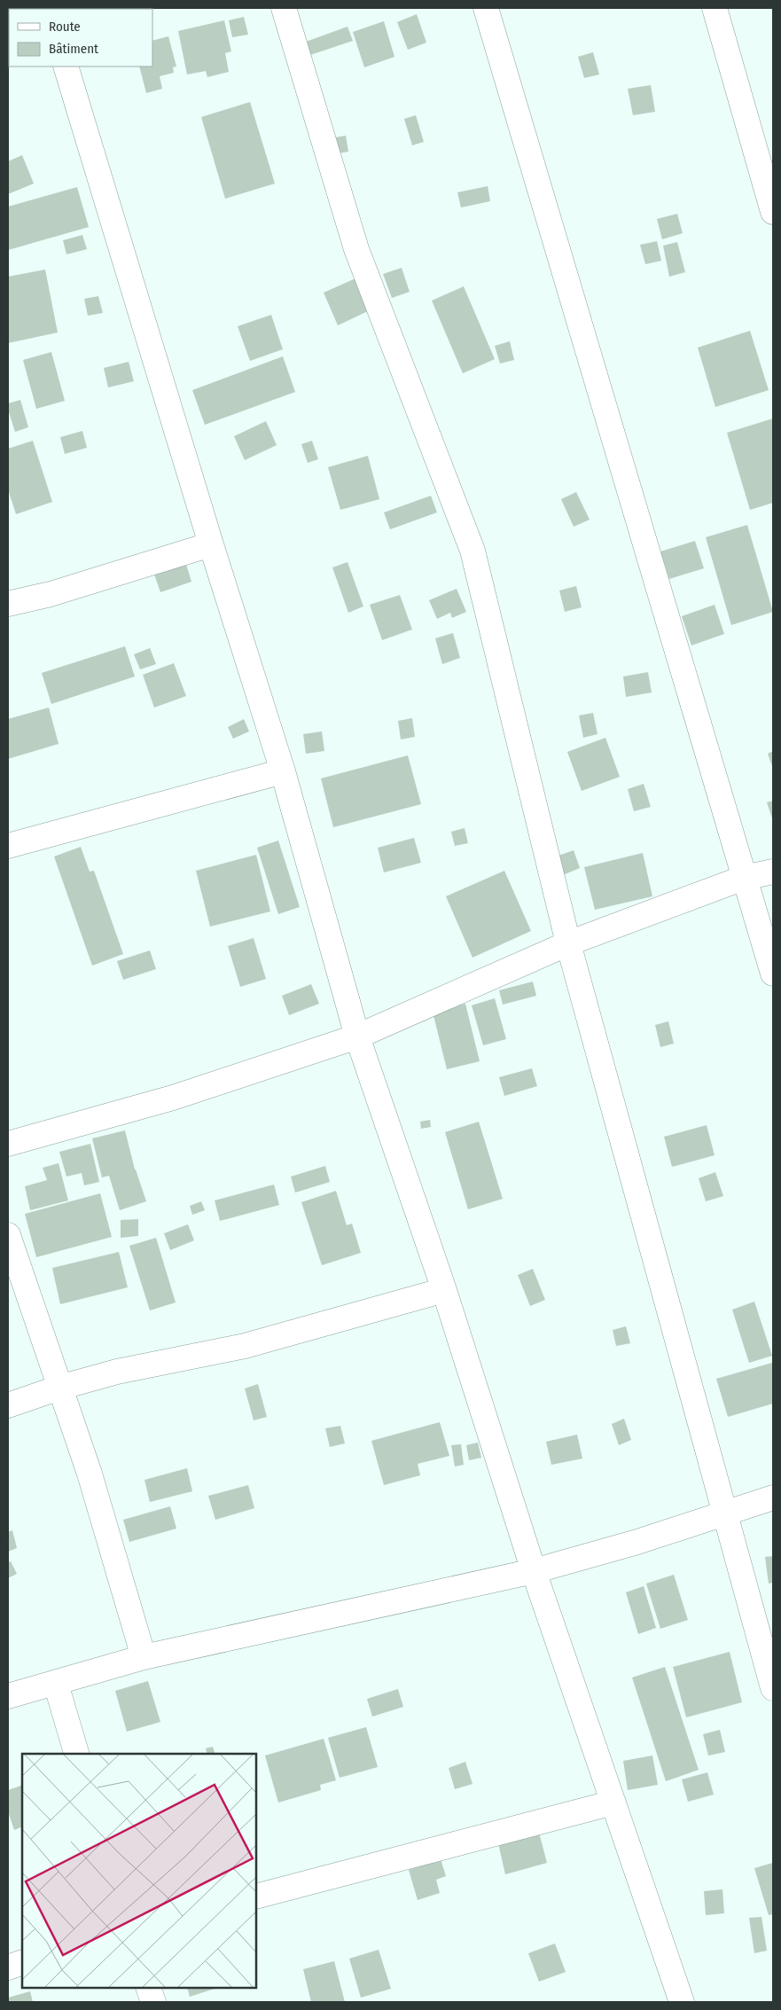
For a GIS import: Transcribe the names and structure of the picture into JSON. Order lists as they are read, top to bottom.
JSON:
{
  "legend": ["Route", "Bâtiment"]
}
